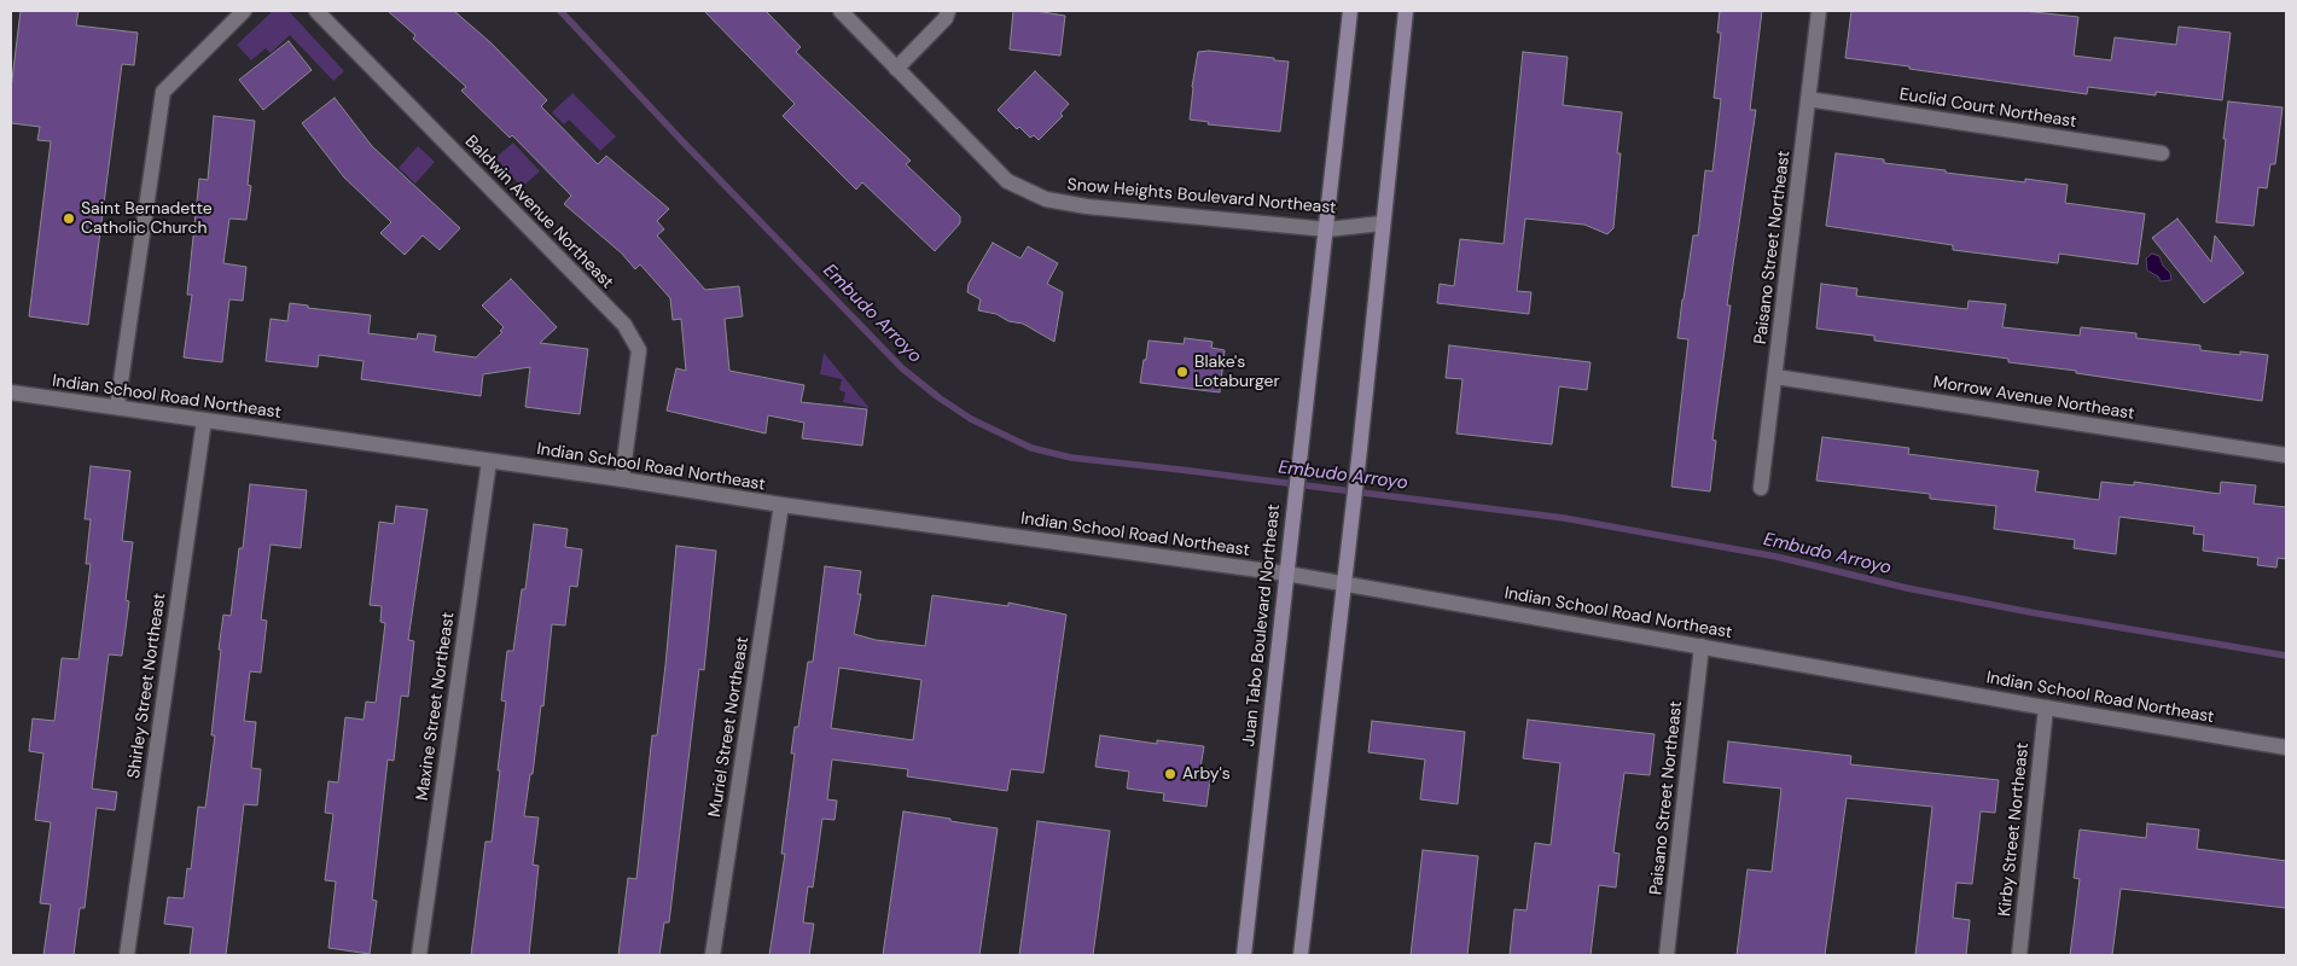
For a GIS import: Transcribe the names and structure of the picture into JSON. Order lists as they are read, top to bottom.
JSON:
{
  "streets": {
    "main road": ["Juan Tabo Boulevard Northeast"],
    "street": [
      "Euclid Court Northeast",
      "Snow Heights Boulevard Northeast",
      "Baldwin Avenue Northeast",
      "Paisano Street Northeast",
      "Indian School Road Northeast",
      "Morrow Avenue Northeast",
      "Shirley Street Northeast",
      "Maxine Street Northeast",
      "Muriel Street Northeast",
      "Kirby Street Northeast"
    ]
  },
  "crossings": [
    ["Euclid Court Northeast", "Paisano Street Northeast"],
    ["Snow Heights Boulevard Northeast", "Juan Tabo Boulevard Northeast"],
    ["Baldwin Avenue Northeast", "Indian School Road Northeast"],
    ["Paisano Street Northeast", "Indian School Road Northeast"],
    ["Paisano Street Northeast", "Morrow Avenue Northeast"],
    ["Indian School Road Northeast", "Juan Tabo Boulevard Northeast"],
    ["Indian School Road Northeast", "Shirley Street Northeast"],
    ["Indian School Road Northeast", "Maxine Street Northeast"],
    ["Indian School Road Northeast", "Muriel Street Northeast"],
    ["Indian School Road Northeast", "Kirby Street Northeast"]
  ],
  "water": ["Embudo Arroyo"],
  "places": ["Saint Bernadette Catholic Church", "Blake's Lotaburger", "Arby's"]
}
